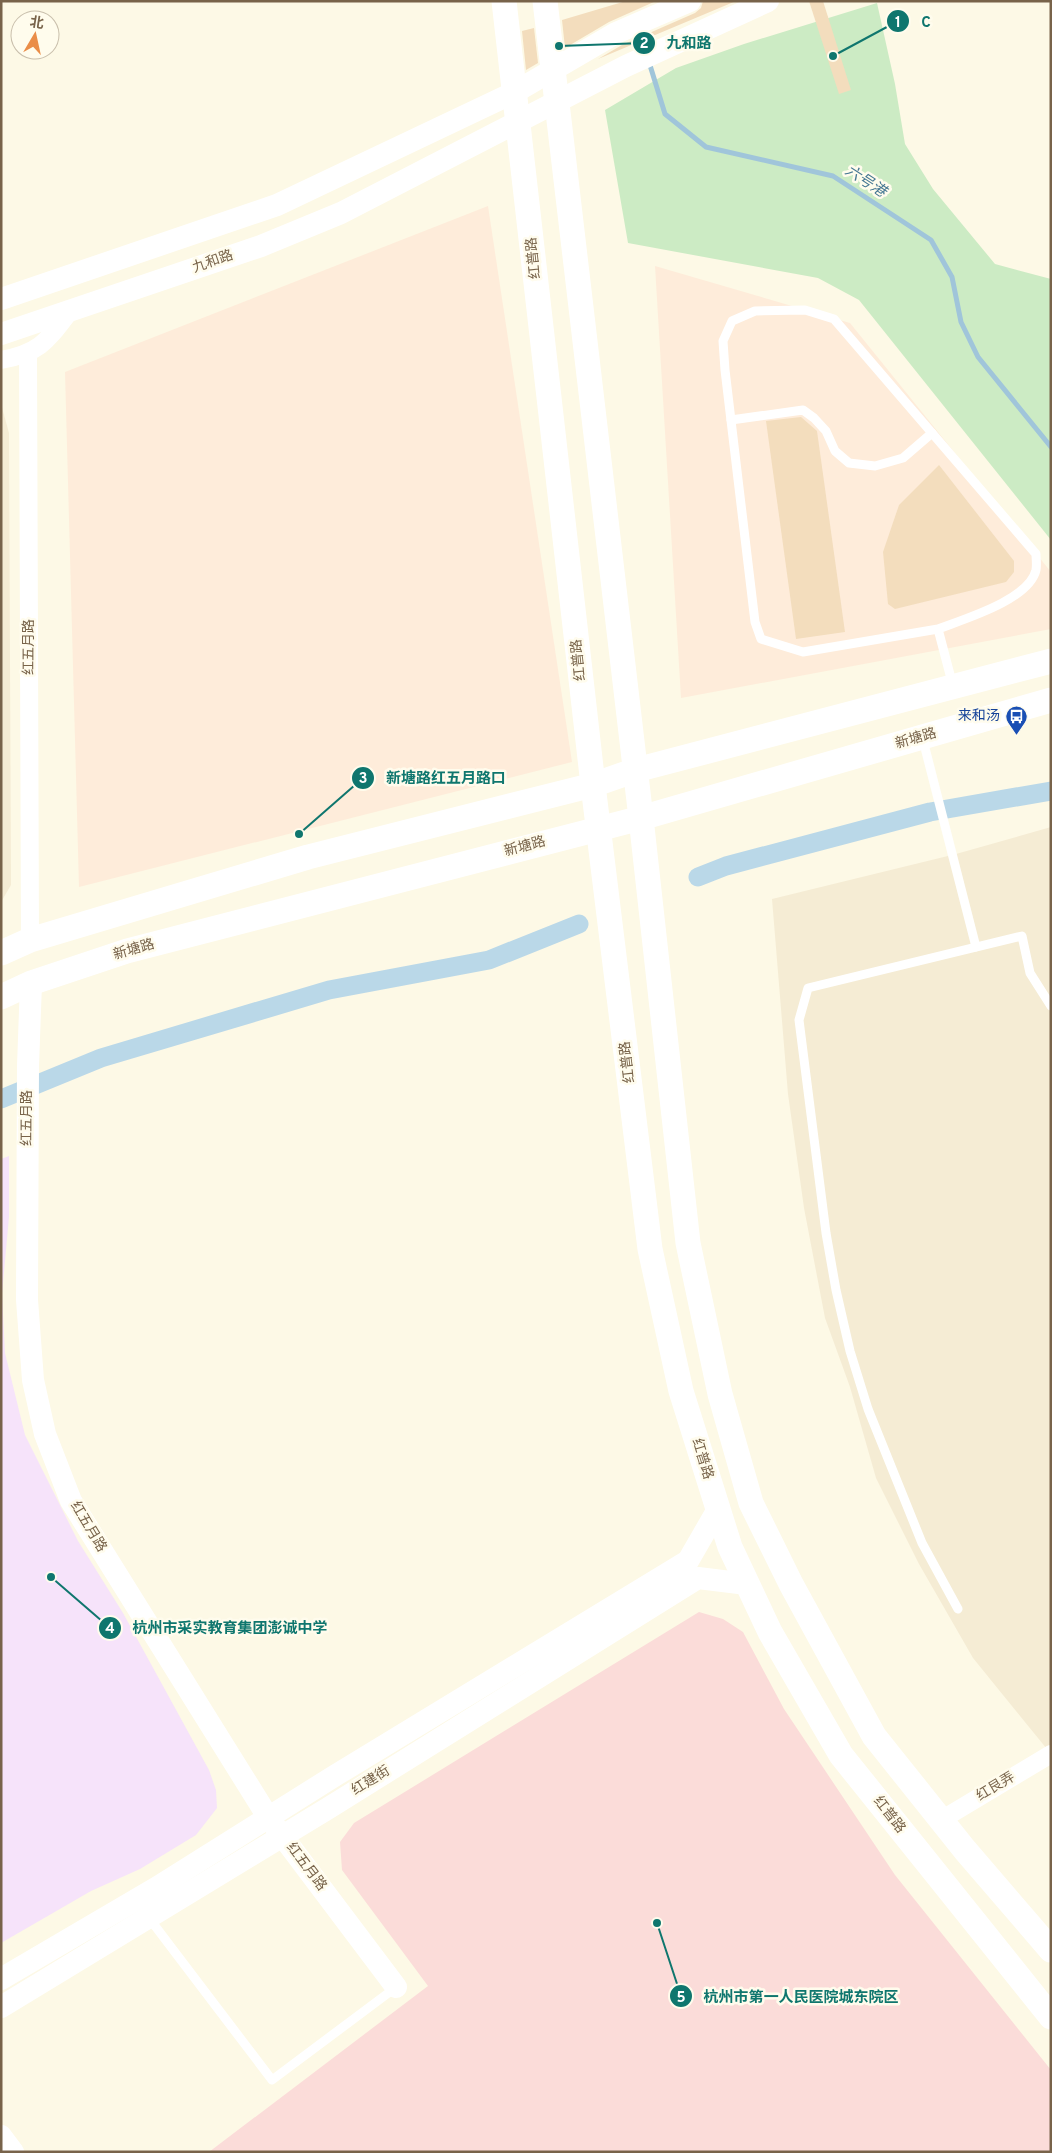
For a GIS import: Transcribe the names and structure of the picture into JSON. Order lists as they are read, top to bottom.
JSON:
{
  "streets": {
    "main road": ["红普路", "新塘路"],
    "street": [
      "九和路",
      "红五月路",
      "红建街",
      "红艮弄"
    ]
  },
  "crossings": [
    ["红普路", "九和路"],
    ["红普路", "新塘路"],
    ["红普路", "红建街"],
    ["红五月路", "新塘路"],
    ["红五月路", "红建街"]
  ],
  "water": ["六号港"],
  "places": {
    "other": [
      "九和路",
      "C",
      "新塘路红五月路口",
      "杭州市采实教育集团澎诚中学",
      "杭州市第一人民医院城东院区"
    ],
    "bus stop": ["来和汤"]
  },
  "north": "top"
}
